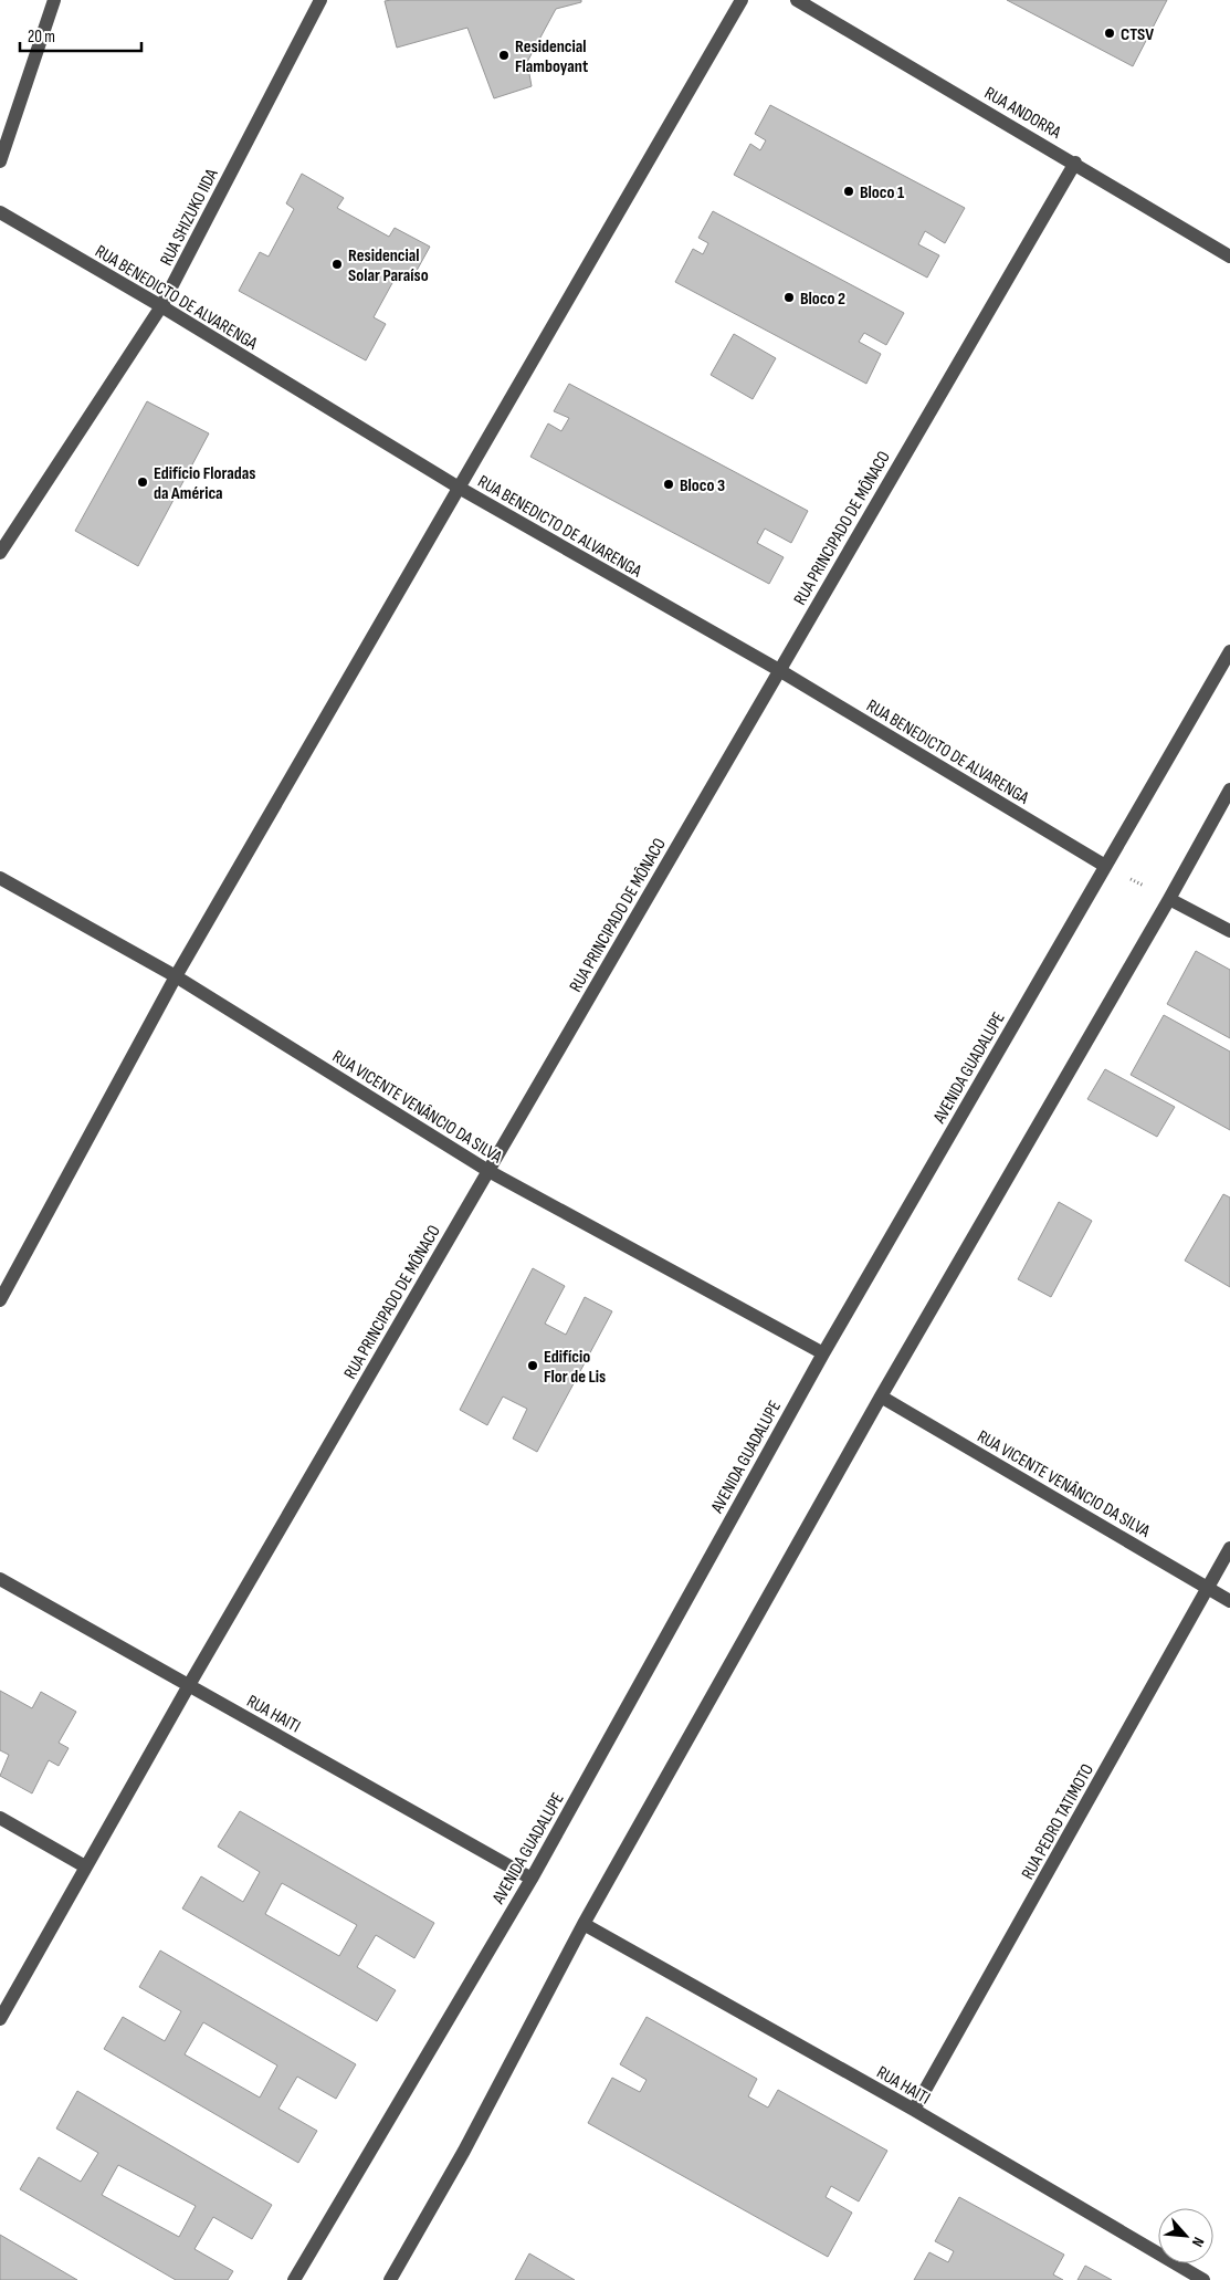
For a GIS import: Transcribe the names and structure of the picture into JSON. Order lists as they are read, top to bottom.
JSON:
{
  "streets": {
    "street": [
      "RUA ANDORRA",
      "RUA SHIZUKO IIDA",
      "RUA BENEDICTO DE ALVARENGA",
      "RUA PRINCIPADO DE MÔNACO",
      "AVENIDA GUADALUPE",
      "RUA VICENTE VENÂNCIO DA SILVA",
      "RUA HAITI",
      "RUA PEDRO TATIMOTO"
    ]
  },
  "crossings": [
    ["RUA ANDORRA", "RUA PRINCIPADO DE MÔNACO"],
    ["RUA SHIZUKO IIDA", "RUA BENEDICTO DE ALVARENGA"],
    ["RUA BENEDICTO DE ALVARENGA", "RUA PRINCIPADO DE MÔNACO"],
    ["RUA BENEDICTO DE ALVARENGA", "AVENIDA GUADALUPE"],
    ["RUA PRINCIPADO DE MÔNACO", "RUA VICENTE VENÂNCIO DA SILVA"],
    ["RUA PRINCIPADO DE MÔNACO", "RUA HAITI"],
    ["AVENIDA GUADALUPE", "RUA VICENTE VENÂNCIO DA SILVA"],
    ["AVENIDA GUADALUPE", "RUA HAITI"],
    ["RUA VICENTE VENÂNCIO DA SILVA", "RUA PEDRO TATIMOTO"],
    ["RUA HAITI", "RUA PEDRO TATIMOTO"]
  ],
  "places": [
    "CTSV",
    "Residencial Flamboyant",
    "Bloco 1",
    "Residencial Solar Paraíso",
    "Bloco 2",
    "Edifício Floradas da América",
    "Bloco 3",
    "Edifício Flor de Lis"
  ],
  "scale_bar": "20 m",
  "north": "bottom right"
}
